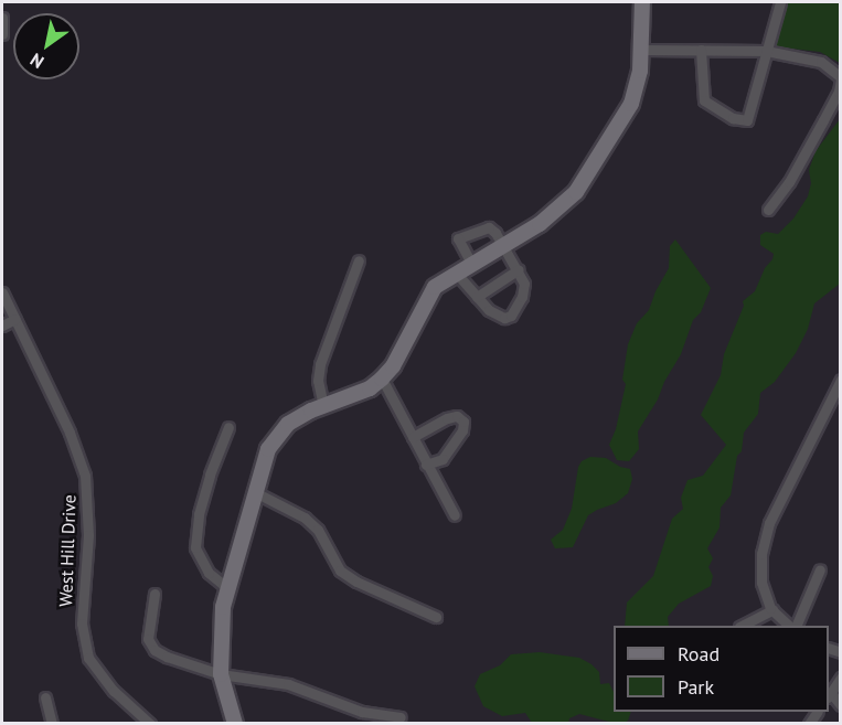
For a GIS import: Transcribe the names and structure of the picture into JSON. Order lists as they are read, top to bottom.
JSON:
{
  "streets": {
    "street": ["West Hill Drive"]
  },
  "legend": ["Road", "Park"],
  "north": "bottom left"
}
